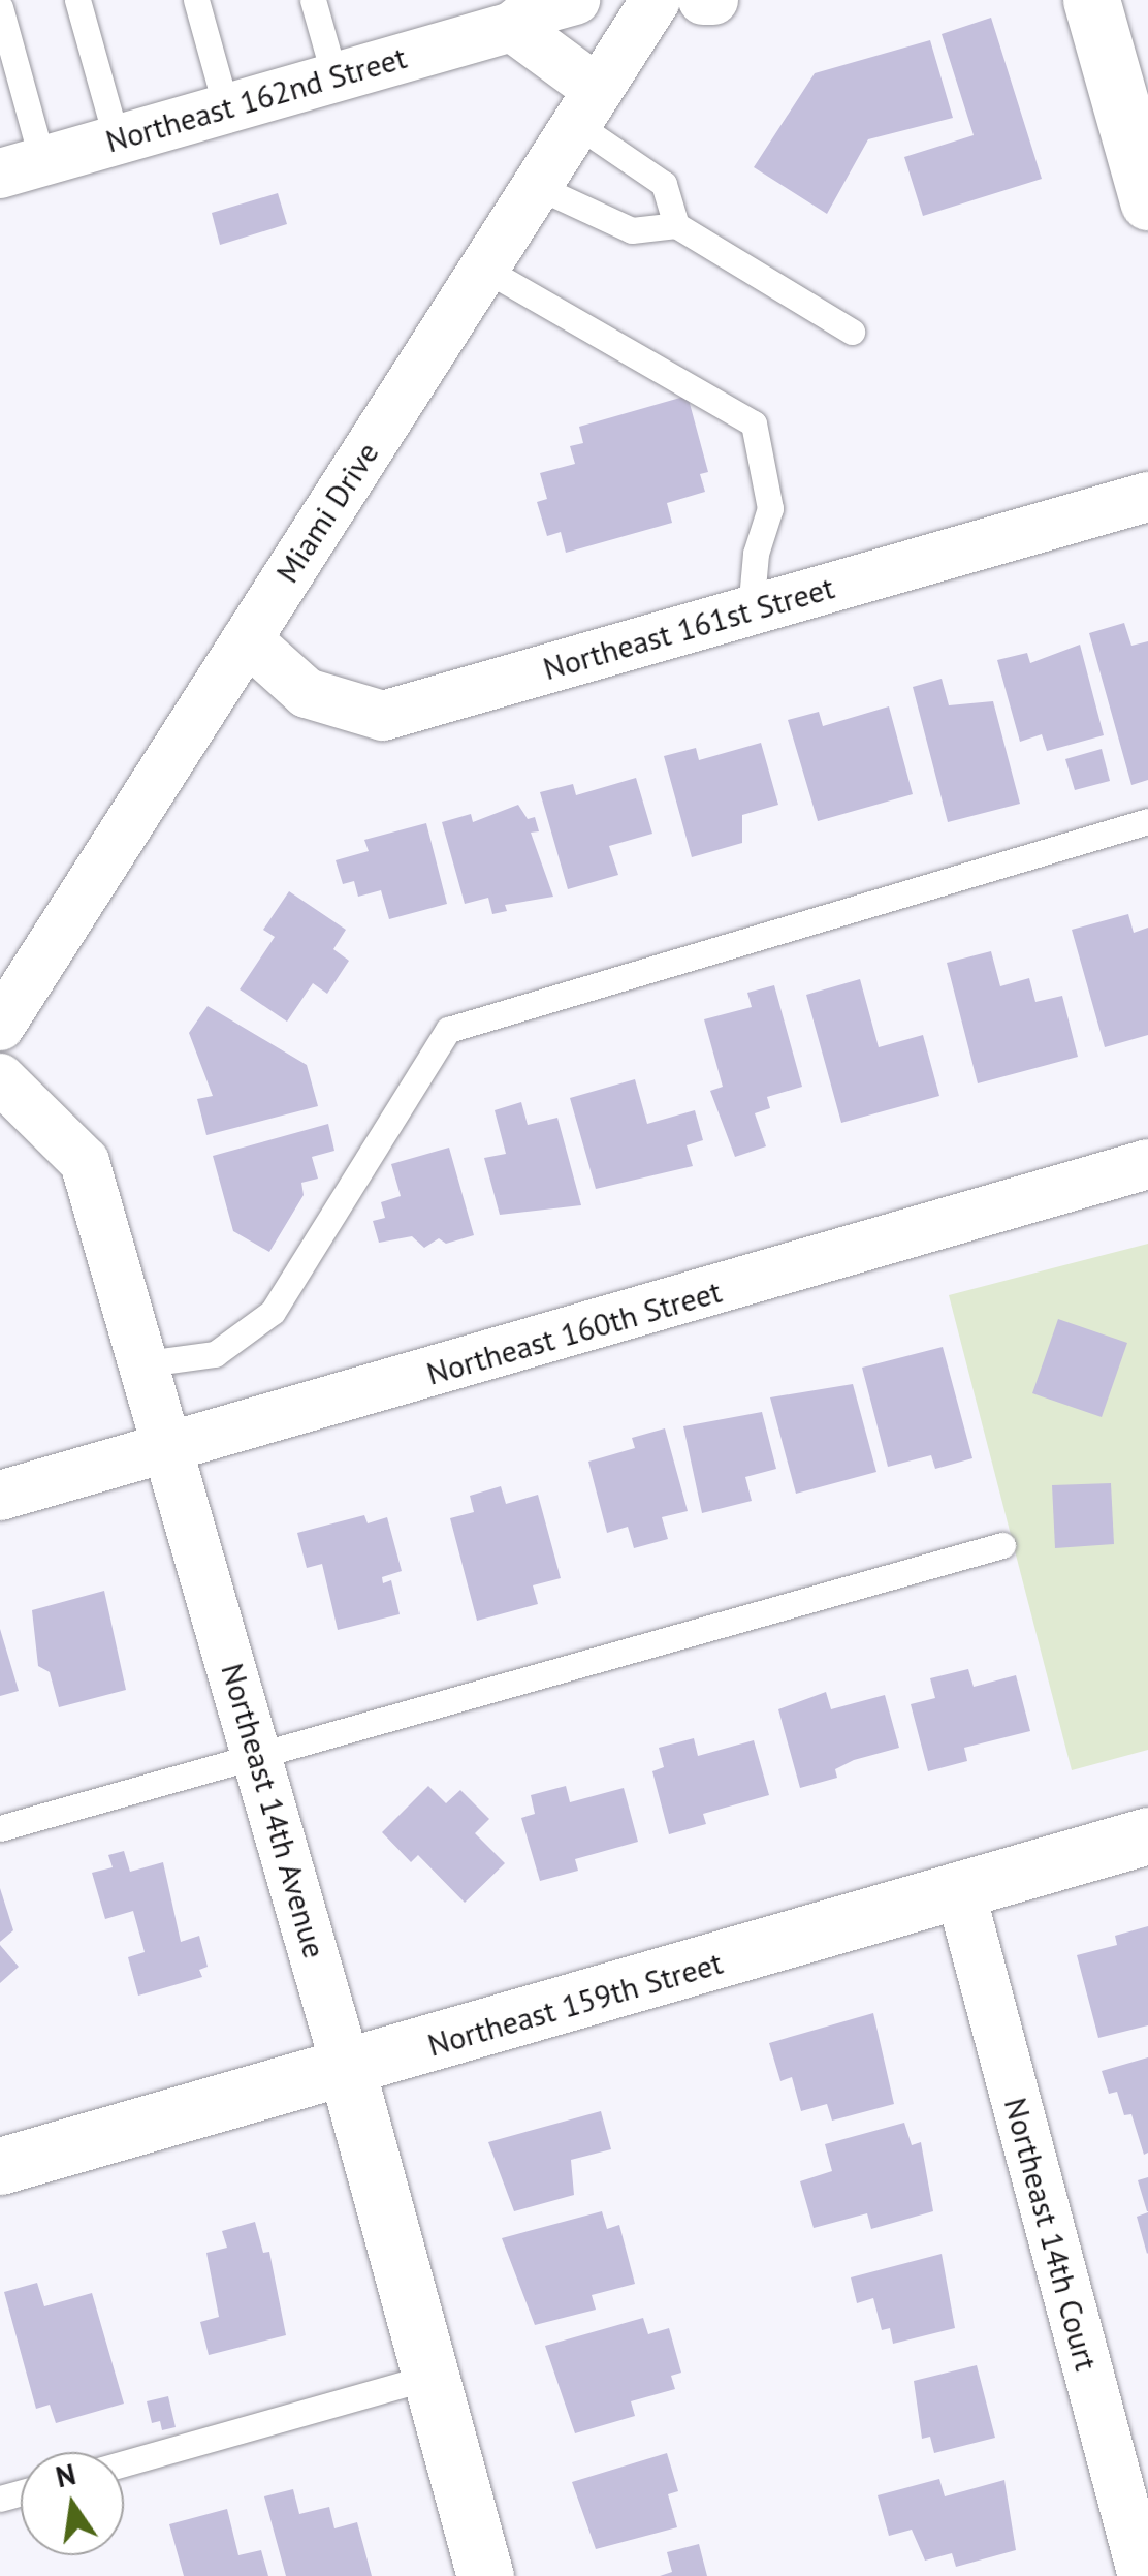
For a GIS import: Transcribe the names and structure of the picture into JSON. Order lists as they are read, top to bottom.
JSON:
{
  "streets": {
    "street": [
      "Northeast 162nd Street",
      "Miami Drive",
      "Northeast 161st Street",
      "Northeast 160th Street",
      "Northeast 14th Avenue",
      "Northeast 159th Street",
      "Northeast 14th Court"
    ]
  },
  "crossings": [
    ["Miami Drive", "Northeast 161st Street"],
    ["Northeast 160th Street", "Northeast 14th Avenue"],
    ["Northeast 14th Avenue", "Northeast 159th Street"],
    ["Northeast 159th Street", "Northeast 14th Court"]
  ],
  "north": "top"
}
